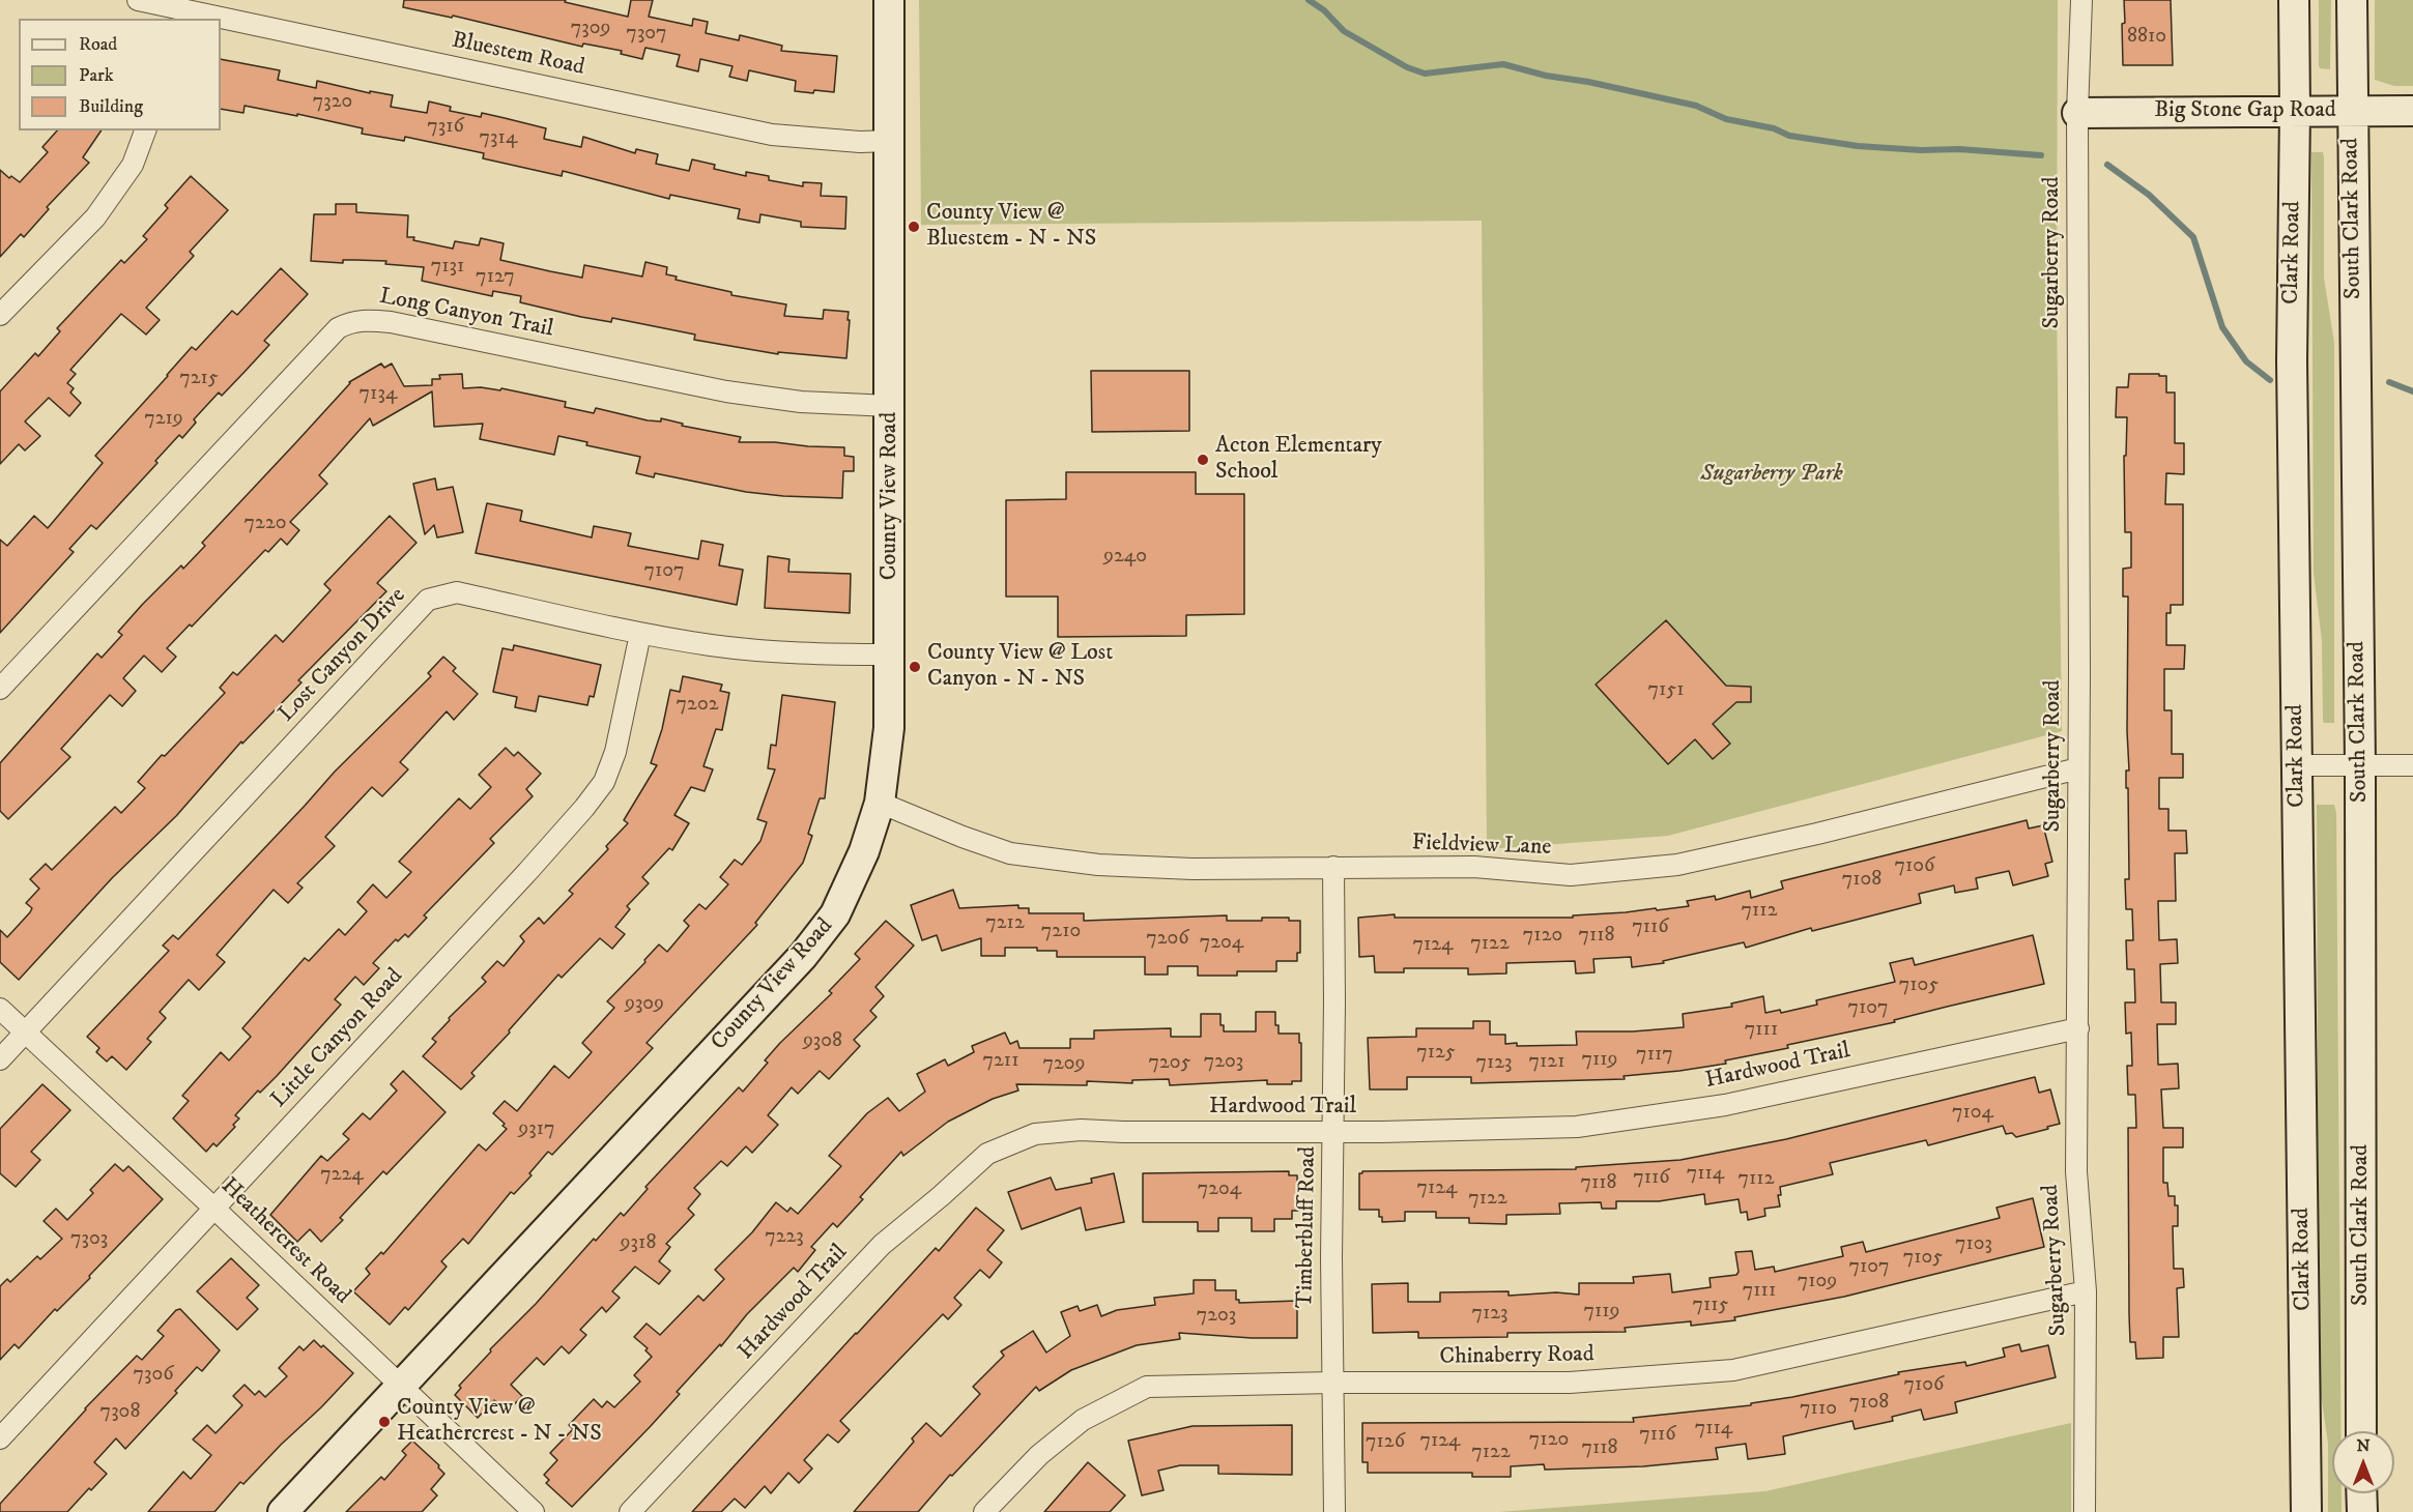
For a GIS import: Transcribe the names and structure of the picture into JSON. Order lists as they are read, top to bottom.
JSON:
{
  "streets": {
    "main road": [
      "Big Stone Gap Road",
      "South Clark Road",
      "Clark Road",
      "County View Road"
    ],
    "street": [
      "Bluestem Road",
      "Sugarberry Road",
      "Long Canyon Trail",
      "Lost Canyon Drive",
      "Fieldview Lane",
      "Little Canyon Road",
      "Hardwood Trail",
      "Timberbluff Road",
      "Heathercrest Road",
      "Chinaberry Road"
    ]
  },
  "crossings": [
    ["Bluestem Road", "County View Road"],
    ["Big Stone Gap Road", "South Clark Road"],
    ["Big Stone Gap Road", "Sugarberry Road"],
    ["Big Stone Gap Road", "Clark Road"],
    ["Sugarberry Road", "Fieldview Lane"],
    ["Sugarberry Road", "Hardwood Trail"],
    ["Sugarberry Road", "Chinaberry Road"],
    ["Long Canyon Trail", "County View Road"],
    ["County View Road", "Lost Canyon Drive"],
    ["County View Road", "Fieldview Lane"],
    ["County View Road", "Heathercrest Road"],
    ["Lost Canyon Drive", "Little Canyon Road"],
    ["Lost Canyon Drive", "Heathercrest Road"],
    ["Fieldview Lane", "Timberbluff Road"],
    ["Little Canyon Road", "Heathercrest Road"],
    ["Hardwood Trail", "Timberbluff Road"],
    ["Timberbluff Road", "Chinaberry Road"]
  ],
  "parks": ["Sugarberry Park"],
  "places": [
    "County View @ Bluestem - N - NS",
    "Acton Elementary School",
    "County View @ Lost Canyon - N - NS",
    "County View @ Heathercrest - N - NS"
  ],
  "house_numbers": [
    "7309",
    "7307",
    "8810",
    "7320",
    "7316",
    "7314",
    "7131",
    "7127",
    "7215",
    "7134",
    "7219",
    "7220",
    "9240",
    "7107",
    "7151",
    "7202",
    "7106",
    "7108",
    "7112",
    "7212",
    "7116",
    "7210",
    "7120",
    "7118",
    "7206",
    "7204",
    "7122",
    "7124",
    "7105",
    "9309",
    "7107",
    "7111",
    "9308",
    "7125",
    "7117",
    "7119",
    "7211",
    "7203",
    "7121",
    "7205",
    "7123",
    "7209",
    "7104",
    "9317",
    "7114",
    "7224",
    "7116",
    "7112",
    "7118",
    "7124",
    "7204",
    "7122",
    "7223",
    "7303",
    "9318",
    "7103",
    "7105",
    "7107",
    "7109",
    "7111",
    "7115",
    "7119",
    "7123",
    "7203",
    "7306",
    "7106",
    "7108",
    "7110",
    "7308",
    "7114",
    "7116",
    "7120",
    "7124",
    "7126",
    "7118",
    "7122"
  ],
  "legend": ["Road", "Park", "Building"],
  "north": "top"
}
